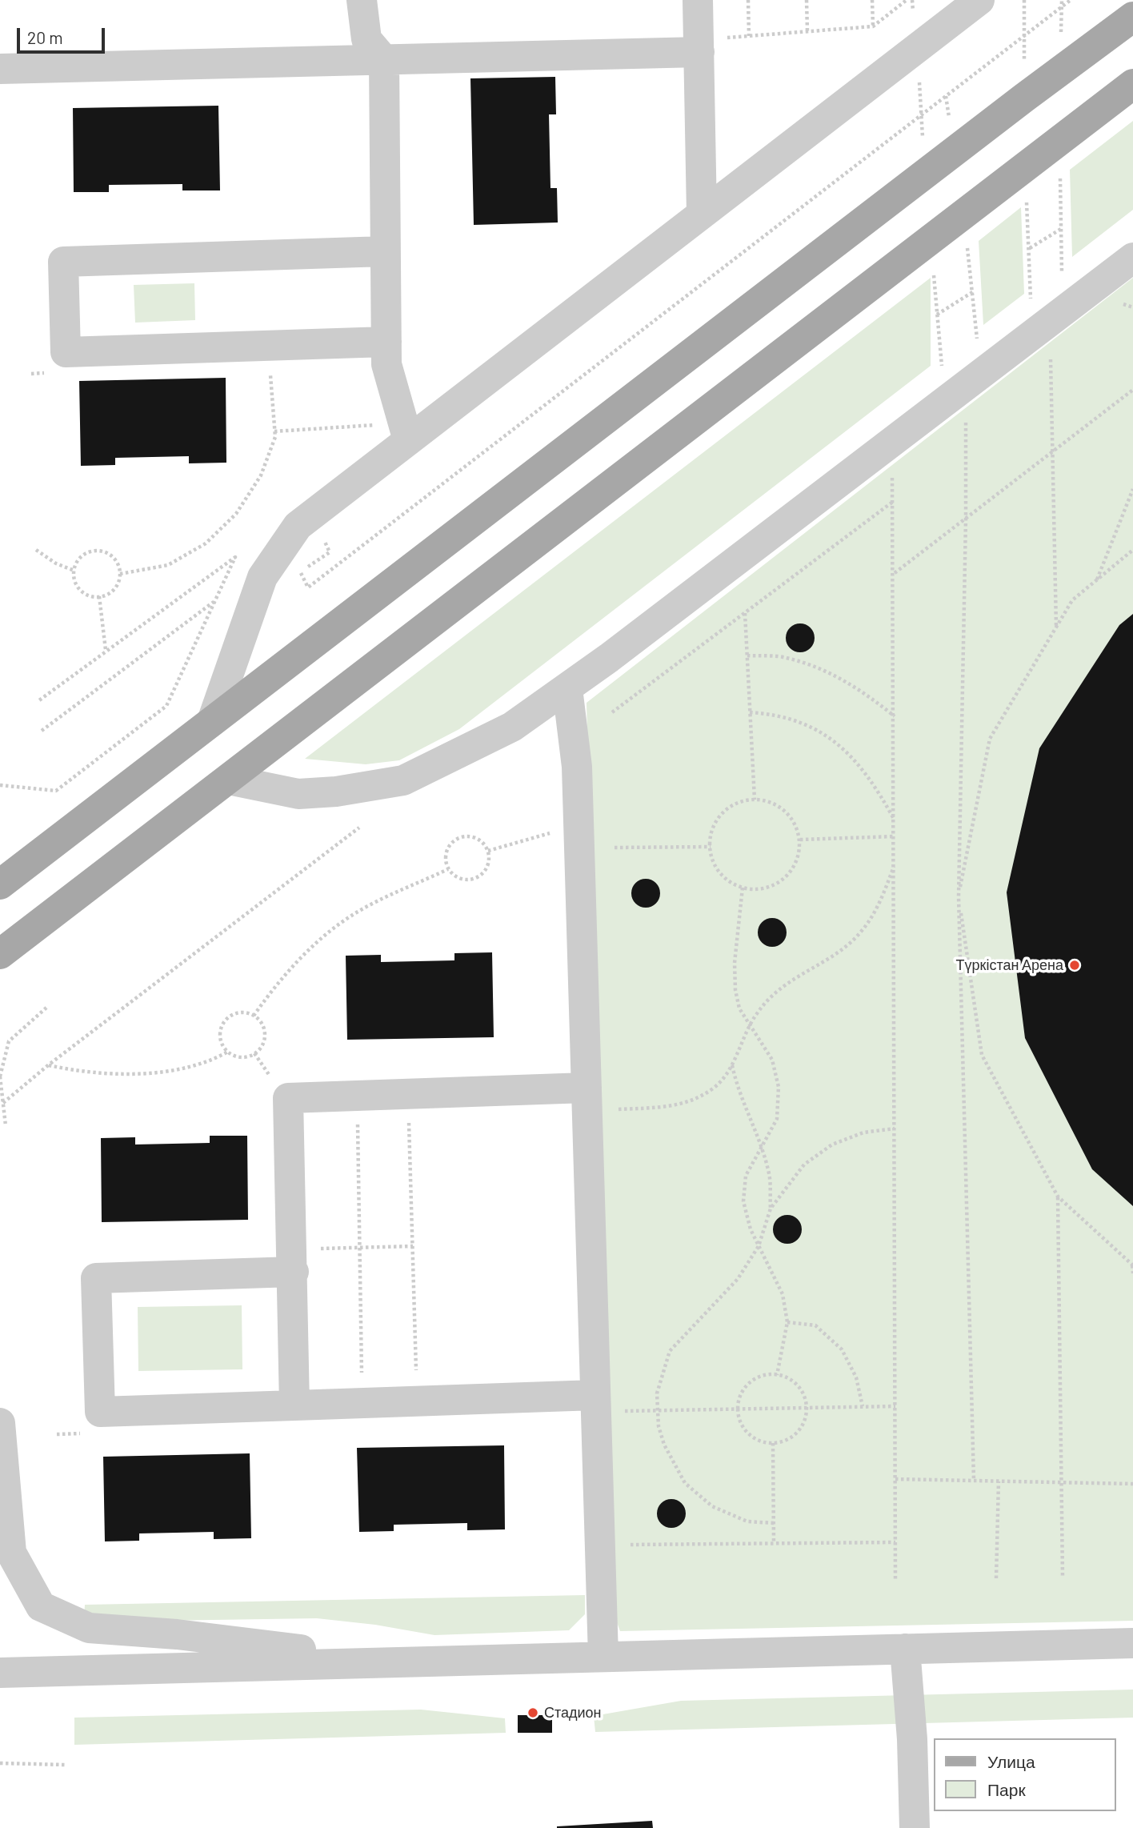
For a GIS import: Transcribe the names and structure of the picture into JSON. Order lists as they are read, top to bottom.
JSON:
{
  "places": ["Түркістан Арена", "Стадион"],
  "legend": ["Улица", "Парк"],
  "scale_bar": "20 m"
}
